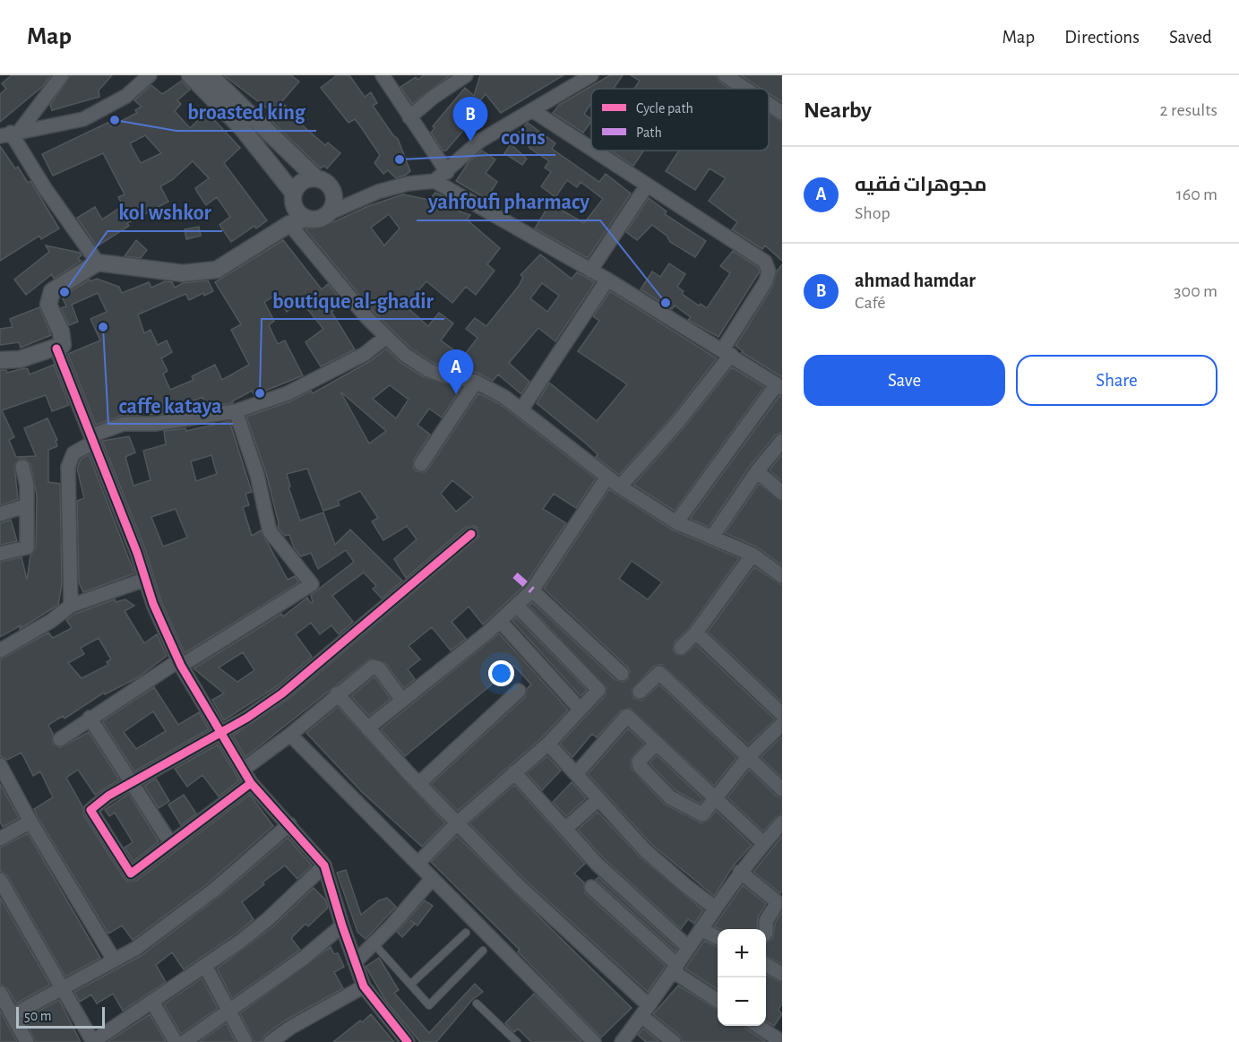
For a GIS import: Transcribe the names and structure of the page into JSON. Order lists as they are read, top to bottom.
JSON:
{
  "places": [
    "broasted king",
    "coins",
    "kol wshkor",
    "yahfoufi pharmacy",
    "caffe kataya",
    "boutique al-ghadir"
  ],
  "legend": ["Cycle path", "Path"],
  "scale_bar": "50 m",
  "page": {
    "header": "Map",
    "nav": ["Map", "Directions", "Saved"],
    "heading": ["Nearby", "2 results"],
    "pins": ["B", "A"],
    "list": [
      {
        "mark": "A",
        "name": "مجوهرات فقيه",
        "note": "Shop",
        "value": "160 m"
      },
      {
        "mark": "B",
        "name": "ahmad hamdar",
        "note": "Café",
        "value": "300 m"
      }
    ],
    "buttons": ["Save", "Share"],
    "map_buttons": ["+", "−"],
    "scale": "50 m"
  }
}
